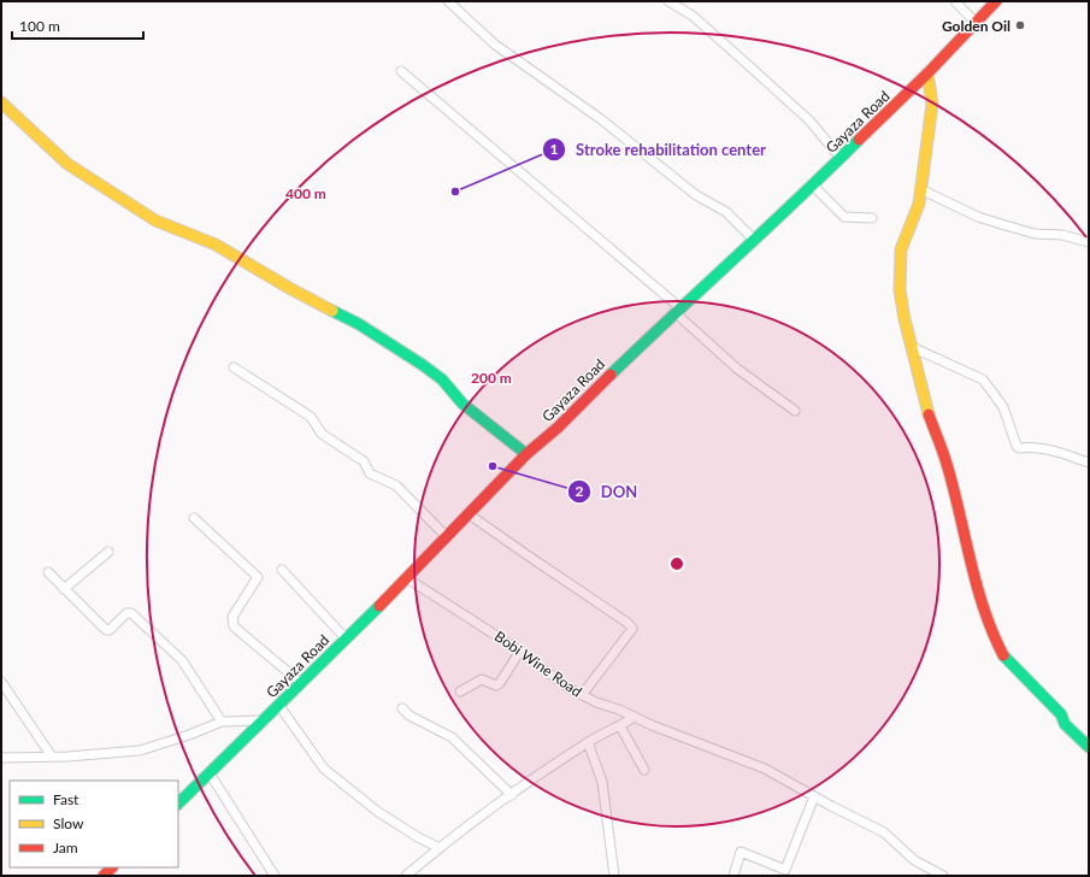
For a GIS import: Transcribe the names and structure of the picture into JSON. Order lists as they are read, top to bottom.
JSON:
{
  "streets": {
    "street": ["Gayaza Road", "Bobi Wine Road"]
  },
  "crossings": [
    ["Gayaza Road", "Bobi Wine Road"]
  ],
  "places": ["Golden Oil", "Stroke rehabilitation center", "DON"],
  "legend": ["Fast", "Slow", "Jam"],
  "scale_bar": "100 m",
  "rings": ["400 m", "200 m"]
}
